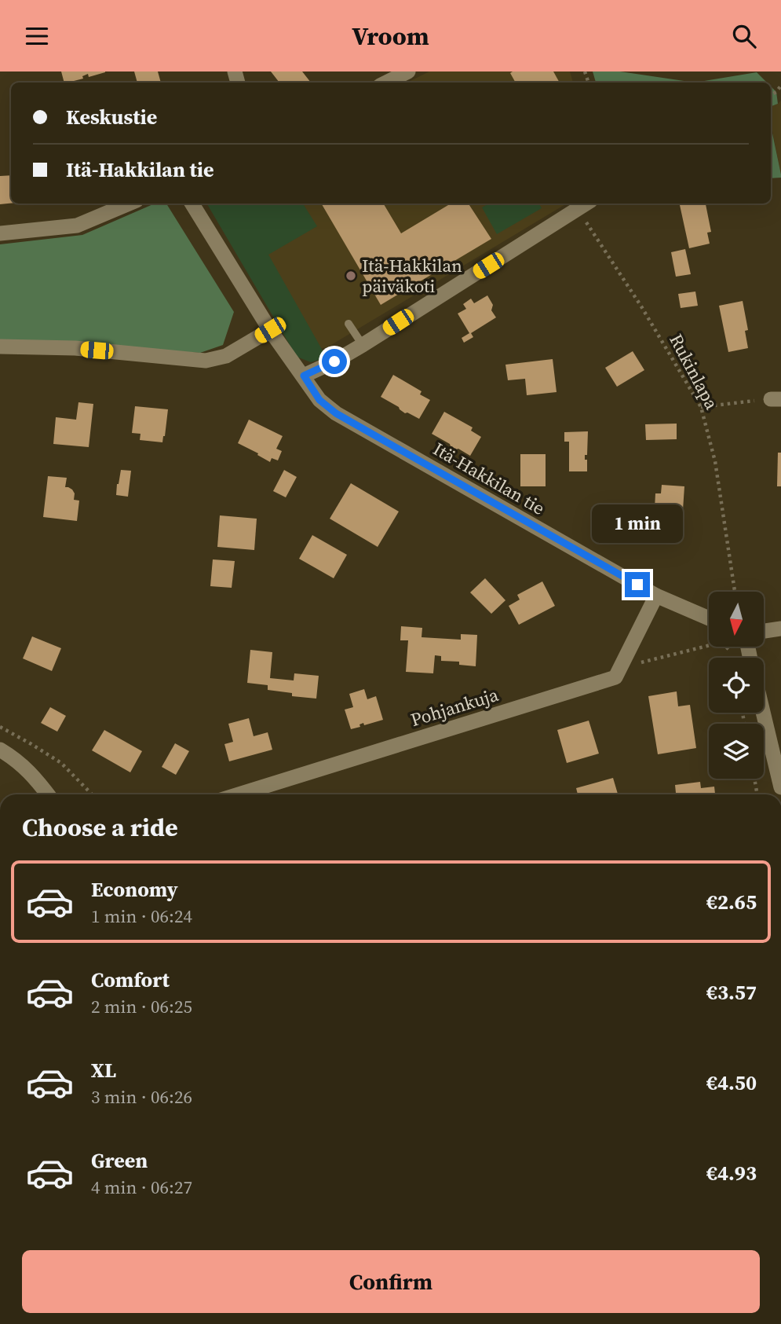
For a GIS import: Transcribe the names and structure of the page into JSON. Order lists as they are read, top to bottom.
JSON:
{
  "streets": {
    "street": ["Itä-Hakkilan tie", "Pohjankuja"],
    "path": ["Rukinlapa"]
  },
  "places": ["Itä-Hakkilan päiväkoti"],
  "north": "bottom",
  "page": {
    "header": "Vroom",
    "banner": ["Keskustie", "Itä-Hakkilan tie"],
    "bubble": "1 min",
    "heading": "Choose a ride",
    "list": [
      {
        "name": "Economy",
        "note": "1 min · 06:24",
        "value": "€2.65"
      },
      {
        "name": "Comfort",
        "note": "2 min · 06:25",
        "value": "€3.57"
      },
      {
        "name": "XL",
        "note": "3 min · 06:26",
        "value": "€4.50"
      },
      {
        "name": "Green",
        "note": "4 min · 06:27",
        "value": "€4.93"
      }
    ],
    "buttons": "Confirm"
  }
}
